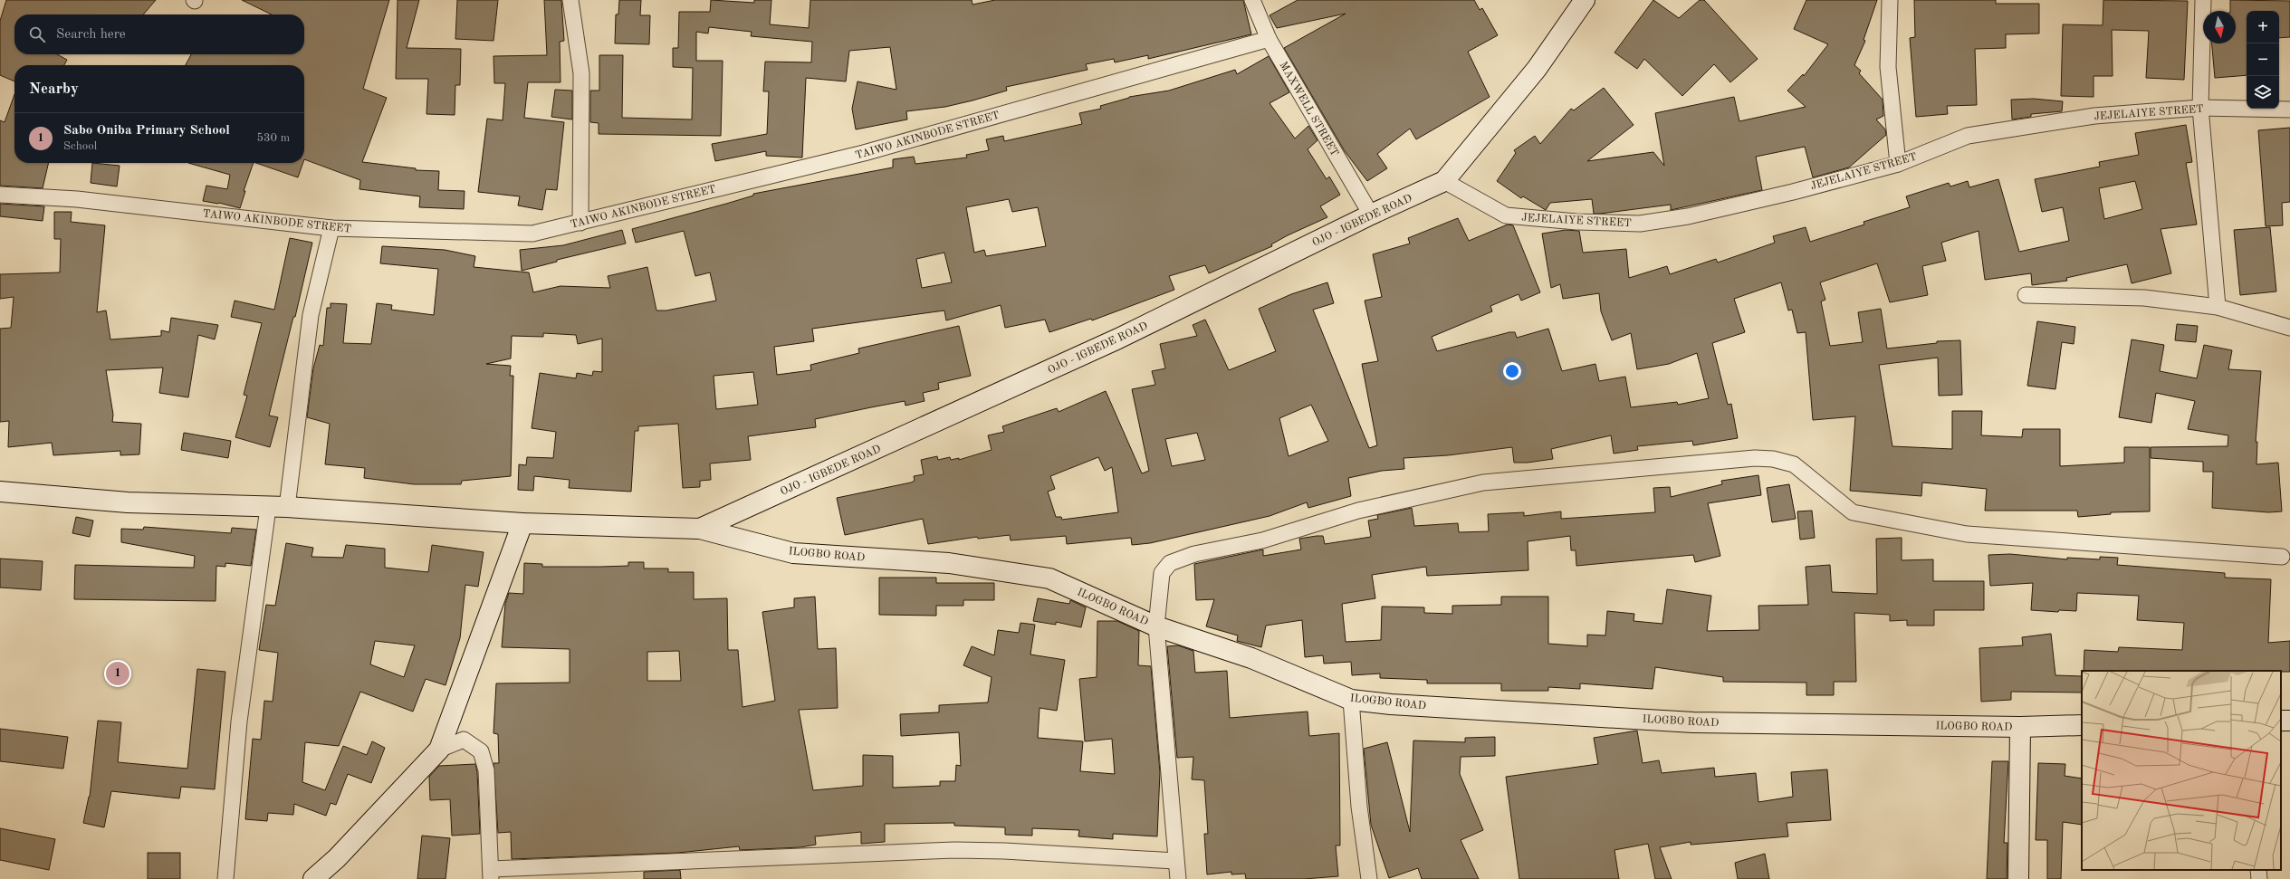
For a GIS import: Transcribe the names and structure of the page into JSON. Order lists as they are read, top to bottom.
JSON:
{
  "streets": {
    "main road": ["OJO - IGBEDE ROAD", "ILOGBO ROAD"],
    "street": ["MAXWELL STREET", "JEJELAIYE STREET", "TAIWO AKINBODE STREET"]
  },
  "crossings": [
    ["MAXWELL STREET", "TAIWO AKINBODE STREET"],
    ["MAXWELL STREET", "OJO - IGBEDE ROAD"],
    ["JEJELAIYE STREET", "OJO - IGBEDE ROAD"],
    ["OJO - IGBEDE ROAD", "ILOGBO ROAD"]
  ],
  "north": "bottom",
  "page": {
    "map_buttons": ["+", "−"],
    "search": "Search here",
    "heading": "Nearby",
    "list": [
      {
        "mark": "1",
        "name": "Sabo Oniba Primary School",
        "note": "School",
        "value": "530 m"
      }
    ],
    "pins": "1"
  }
}
